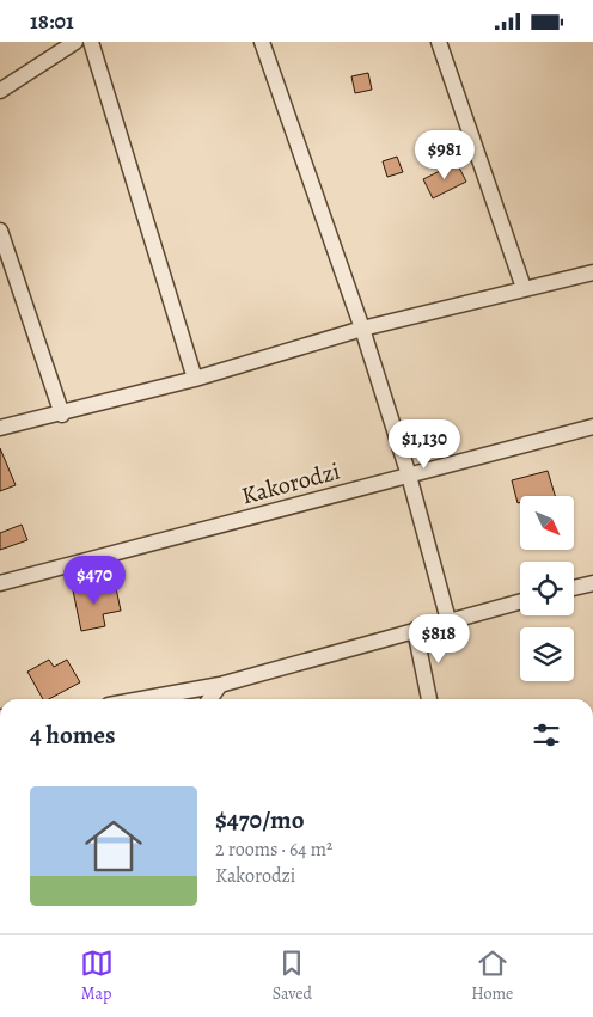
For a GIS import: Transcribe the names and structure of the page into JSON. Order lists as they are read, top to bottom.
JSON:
{
  "streets": {
    "street": ["Kakorodzi"]
  },
  "north": "bottom right",
  "page": {
    "status": "18:01",
    "price": [
      "$981",
      "$1,130",
      "$470",
      "$818"
    ],
    "heading": "4 homes",
    "list": [
      {
        "name": "$470/mo",
        "note": "2 rooms · 64 m² · Kakorodzi"
      }
    ],
    "tabs": ["Map", "Saved", "Home"]
  }
}
